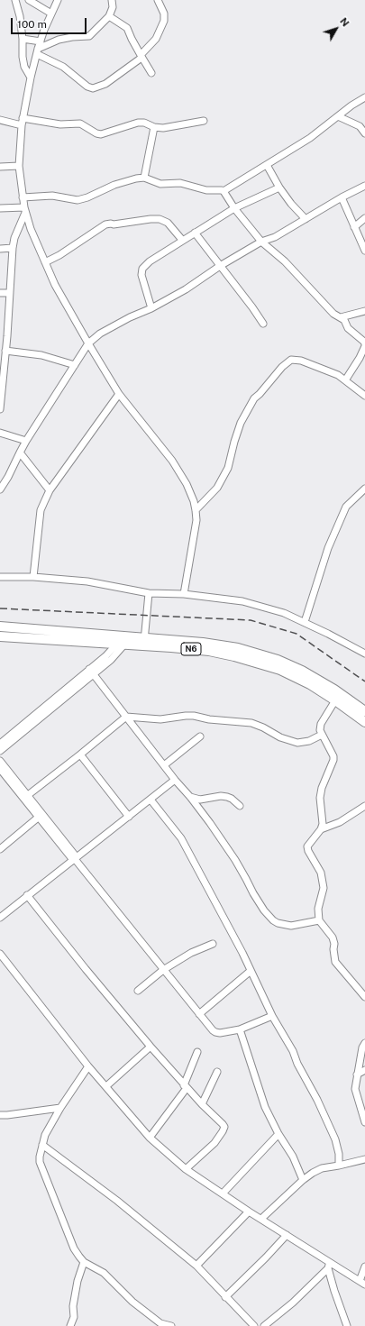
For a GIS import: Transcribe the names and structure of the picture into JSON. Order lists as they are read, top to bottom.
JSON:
{
  "streets": {
    "highway": ["N6"]
  },
  "scale_bar": "100 m",
  "north": "top right"
}
